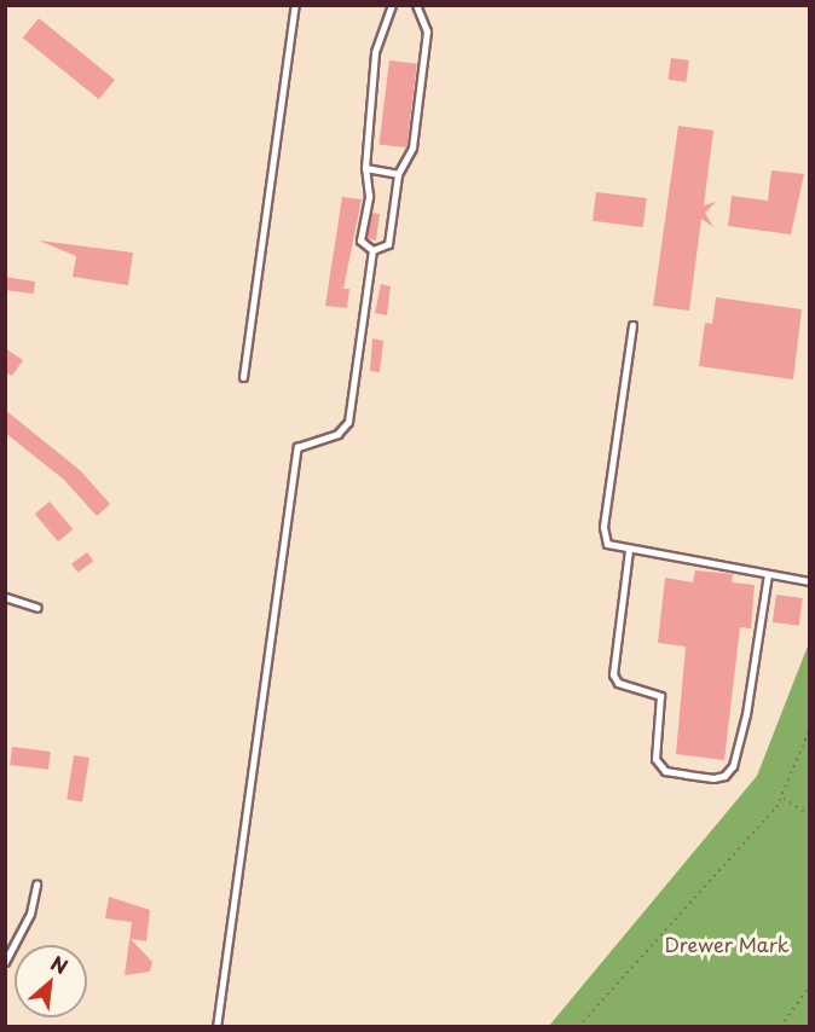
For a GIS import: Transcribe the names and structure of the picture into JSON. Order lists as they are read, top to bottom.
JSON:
{
  "parks": ["Drewer Mark"],
  "north": "top right"
}
